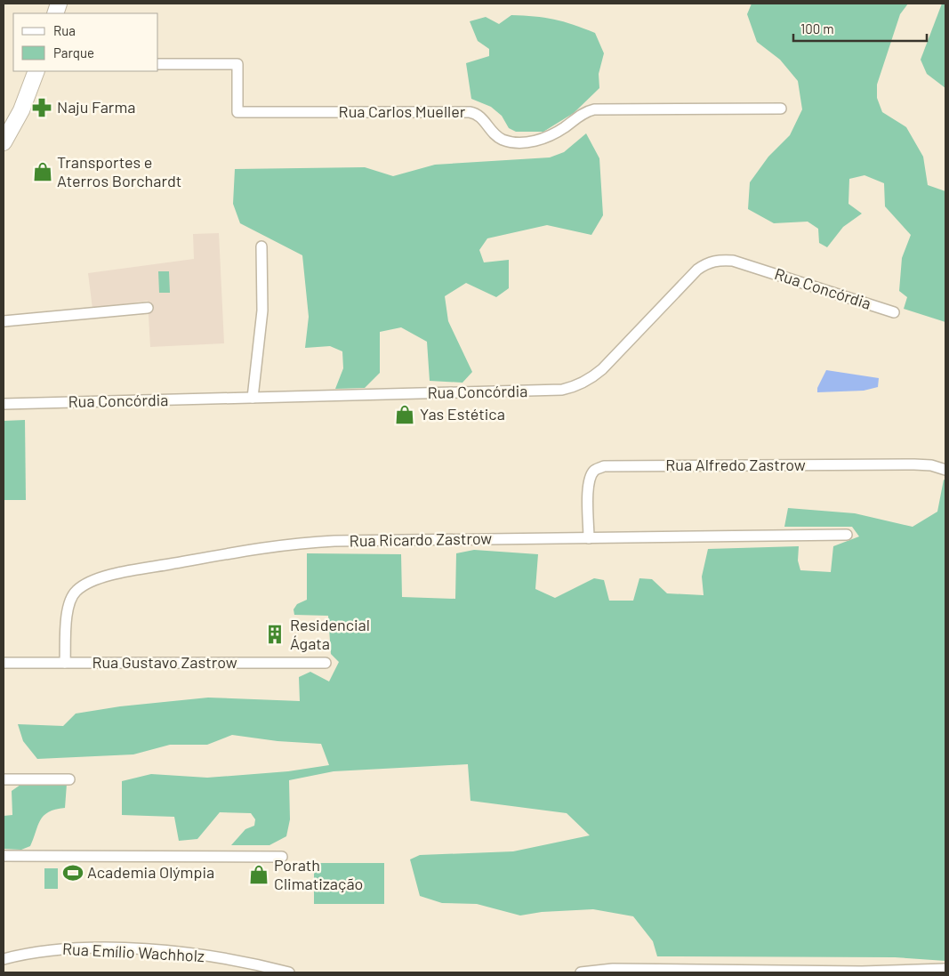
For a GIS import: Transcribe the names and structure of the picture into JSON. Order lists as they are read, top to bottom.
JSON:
{
  "streets": {
    "street": [
      "Rua Carlos Mueller",
      "Rua Concórdia",
      "Rua Alfredo Zastrow",
      "Rua Ricardo Zastrow",
      "Rua Gustavo Zastrow",
      "Rua Emílio Wachholz"
    ]
  },
  "crossings": [
    ["Rua Alfredo Zastrow", "Rua Ricardo Zastrow"],
    ["Rua Ricardo Zastrow", "Rua Gustavo Zastrow"]
  ],
  "places": {
    "pharmacy": ["Naju Farma"],
    "shop": ["Transportes e Aterros Borchardt", "Yas Estética", "Porath Climatização"],
    "building": ["Residencial Ágata"],
    "sports": ["Academia Olýmpia"]
  },
  "legend": ["Rua", "Parque"],
  "scale_bar": "100 m"
}
